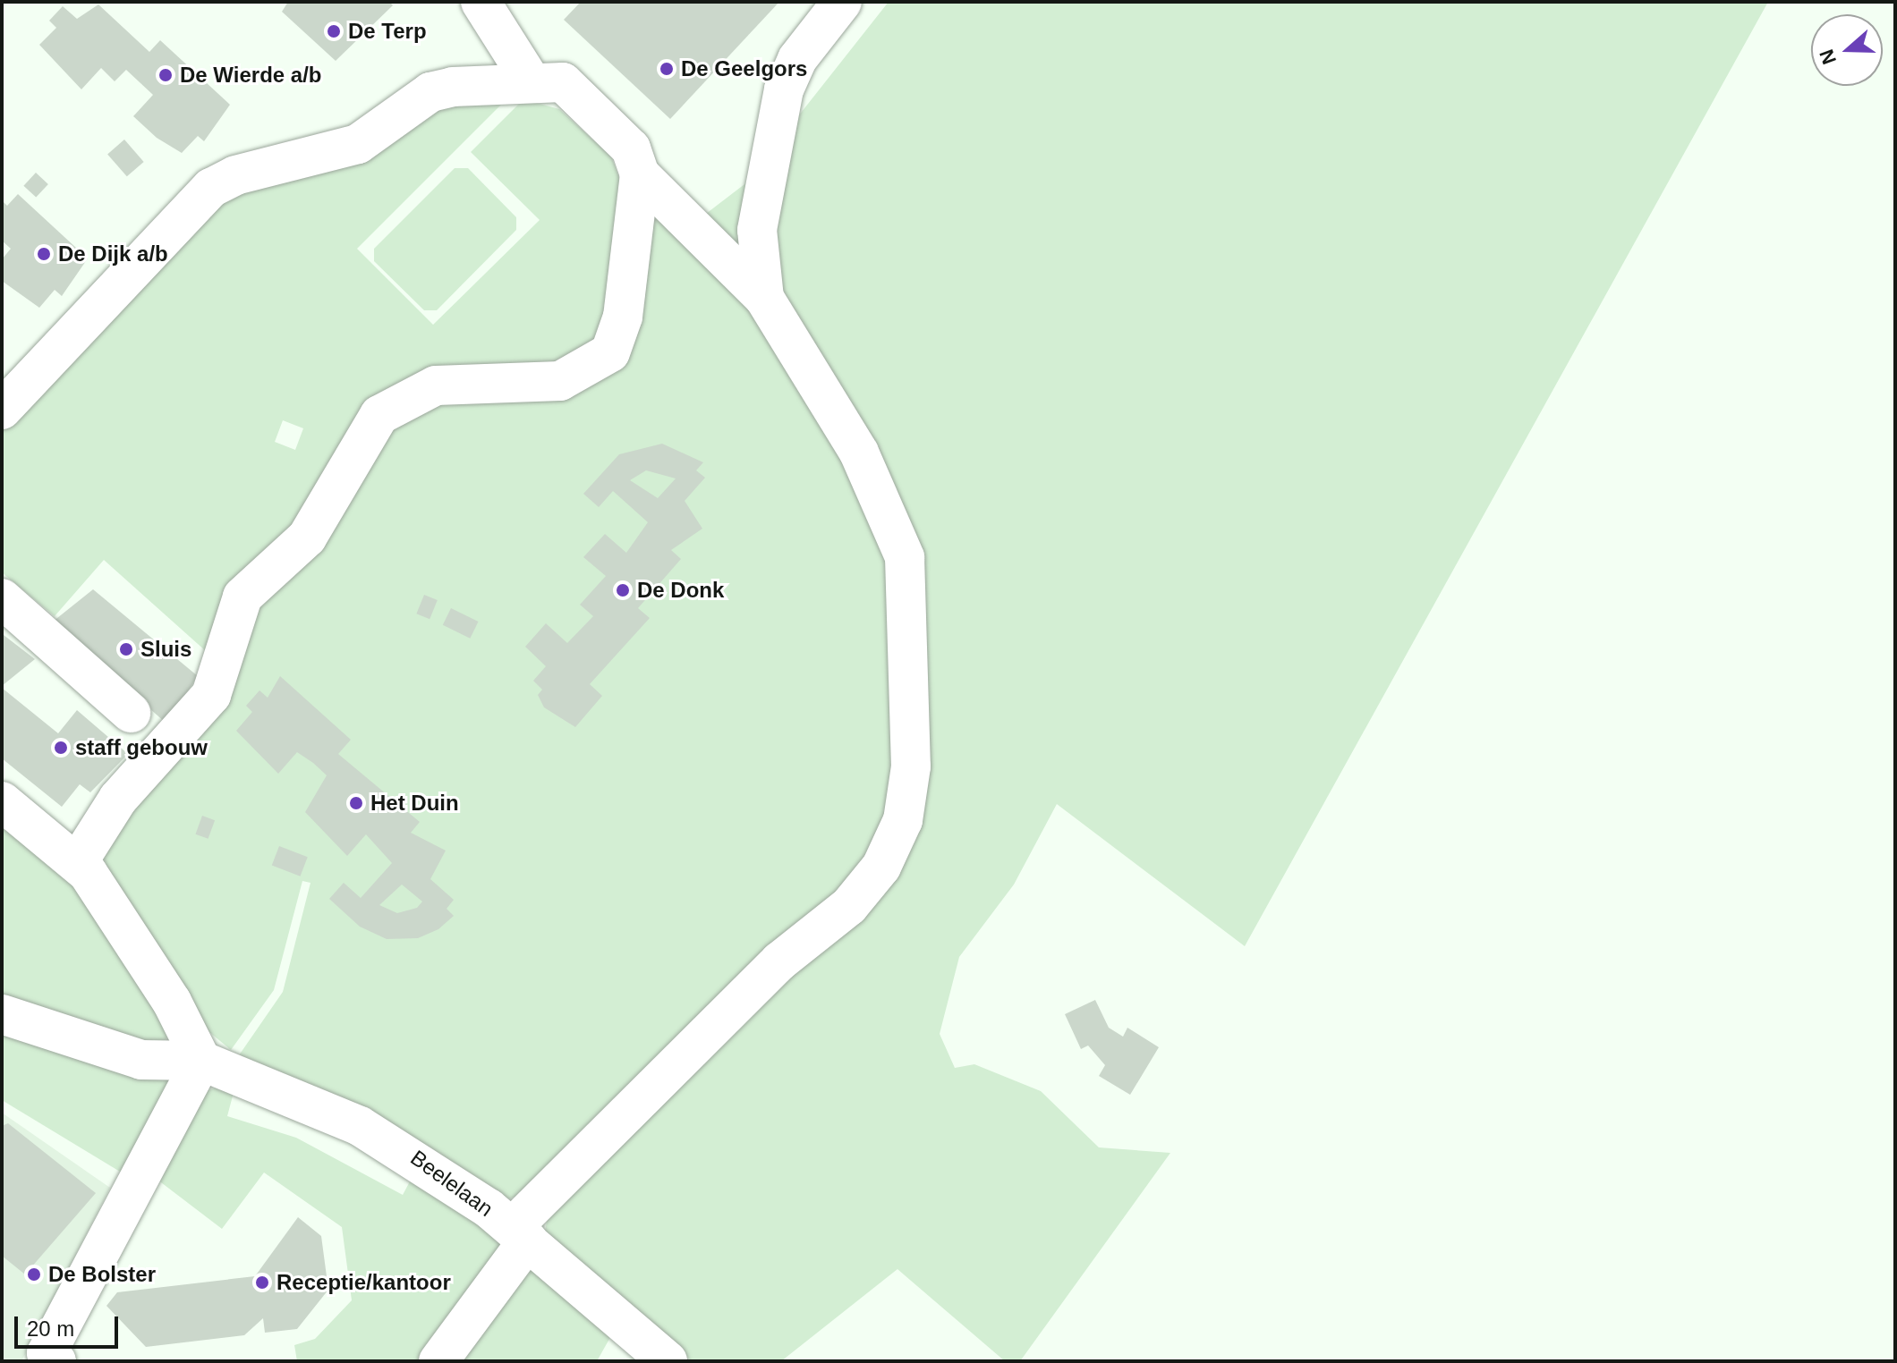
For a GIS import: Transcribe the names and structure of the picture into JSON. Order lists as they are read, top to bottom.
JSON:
{
  "streets": {
    "street": ["Beelelaan"]
  },
  "places": [
    "De Terp",
    "De Geelgors",
    "De Wierde a/b",
    "De Dijk a/b",
    "De Donk",
    "Sluis",
    "staff gebouw",
    "Het Duin",
    "De Bolster",
    "Receptie/kantoor"
  ],
  "scale_bar": "20 m",
  "north": "left"
}
